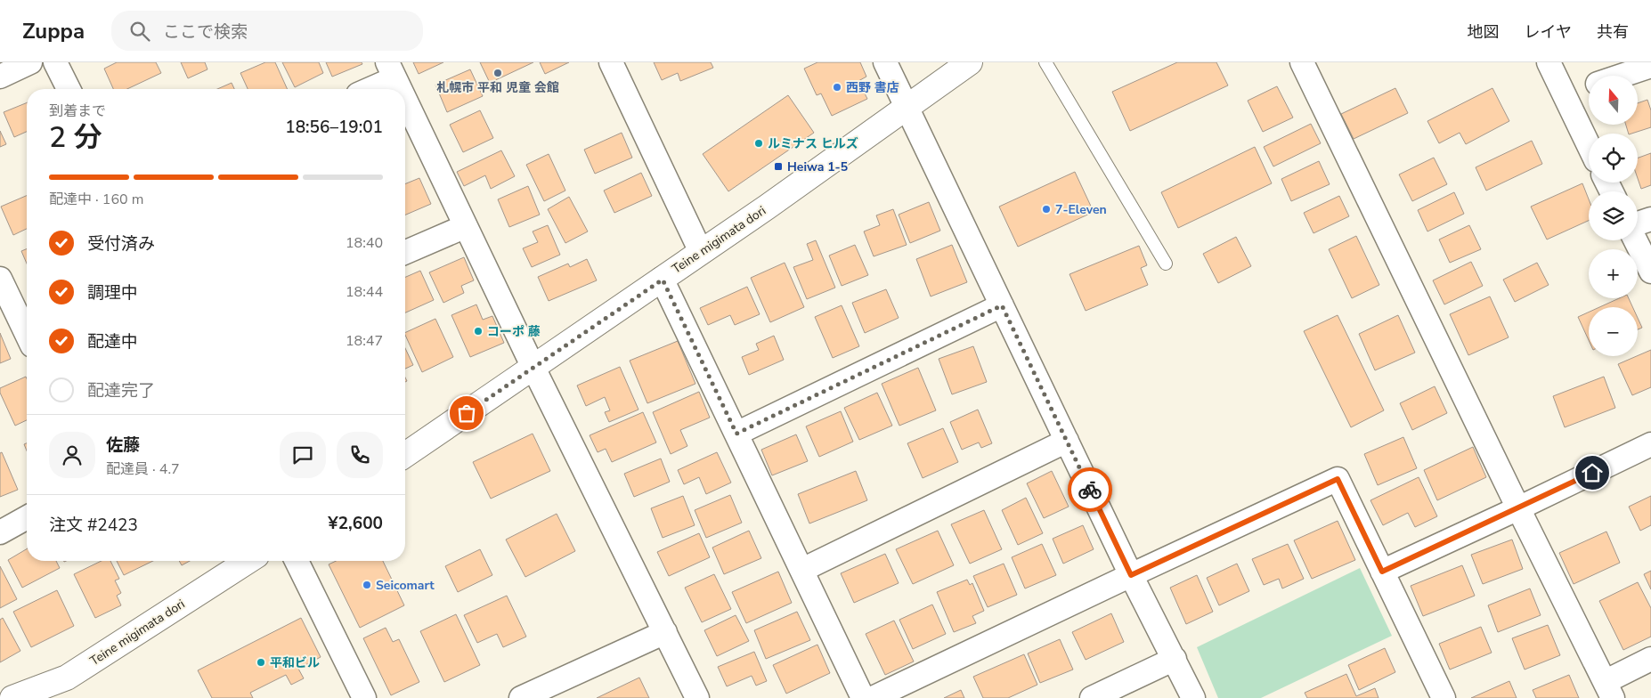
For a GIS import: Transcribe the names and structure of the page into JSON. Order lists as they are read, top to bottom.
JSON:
{
  "streets": {
    "street": ["Teine migimata dori"]
  },
  "places": {
    "other": [
      "札幌市 平和 児童 会館",
      "西野 書店",
      "ルミナス ヒルズ",
      "7-Eleven",
      "コーポ 藤",
      "Seicomart",
      "平和ビル"
    ],
    "transit": ["Heiwa 1-5"]
  },
  "north": "top",
  "page": {
    "header": "Zuppa",
    "search": "ここで検索",
    "nav": ["地図", "レイヤ", "共有"],
    "map_buttons": ["+", "−"],
    "heading": ["2 分", "到着まで", "18:56–19:01"],
    "panel": [
      "佐藤",
      "配達員 · 4.7",
      "注文 #2423",
      "¥2,600"
    ],
    "bar": "配達中 · 160 m",
    "list": [
      ["受付済み", "18:40"],
      ["調理中", "18:44"],
      ["配達中", "18:47"],
      "配達完了"
    ]
  }
}
